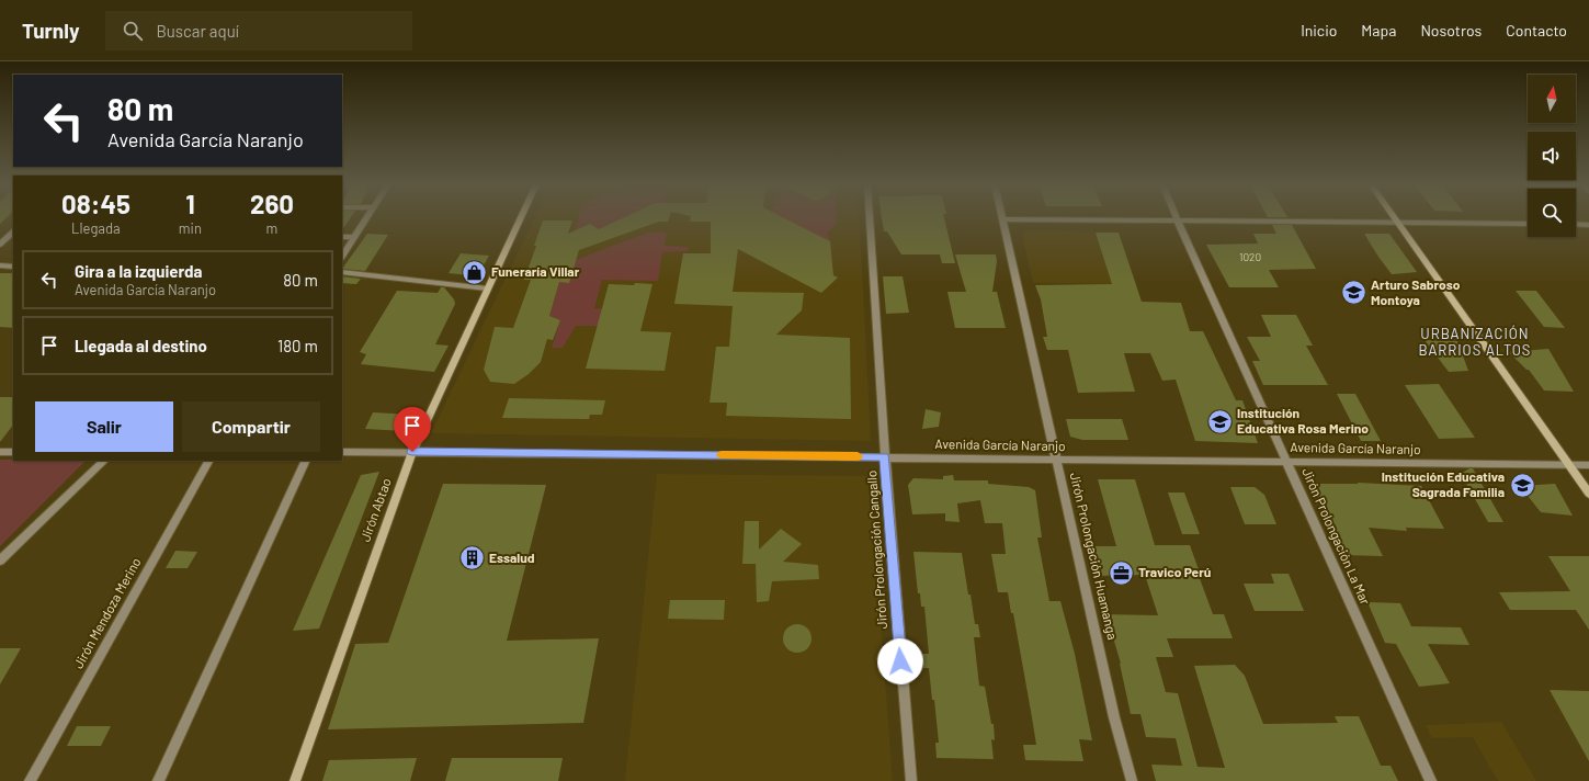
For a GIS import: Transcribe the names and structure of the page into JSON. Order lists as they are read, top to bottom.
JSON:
{
  "streets": {
    "street": [
      "Avenida García Naranjo",
      "Jirón Abtao",
      "Jirón Prolongación La Mar",
      "Jirón Prolongación Cangallo",
      "Jirón Prolongación Huamanga",
      "Jirón Mendoza Merino"
    ]
  },
  "crossings": [
    ["Avenida García Naranjo", "Jirón Abtao"],
    ["Avenida García Naranjo", "Jirón Prolongación La Mar"],
    ["Avenida García Naranjo", "Jirón Prolongación Cangallo"],
    ["Avenida García Naranjo", "Jirón Prolongación Huamanga"]
  ],
  "districts": ["URBANIZACIÓN BARRIOS ALTOS"],
  "places": {
    "shop": ["Funeraría Villar"],
    "school or university": ["Arturo Sabroso Montoya", "Institución Educativa Rosa Merino", "Institución Educativa Sagrada Familia"],
    "building": ["Essalud"],
    "office": ["Travico Perú"]
  },
  "house_numbers": ["1020"],
  "north": "top",
  "page": {
    "header": "Turnly",
    "search": "Buscar aquí",
    "nav": [
      "Inicio",
      "Mapa",
      "Nosotros",
      "Contacto"
    ],
    "turn": ["80 m", "Avenida García Naranjo"],
    "eta": [
      "08:45",
      "Llegada",
      "1",
      "min",
      "260",
      "m"
    ],
    "list": [
      {
        "name": "Gira a la izquierda",
        "note": "Avenida García Naranjo",
        "value": "80 m"
      },
      {
        "name": "Llegada al destino",
        "value": "180 m"
      }
    ],
    "buttons": ["Salir", "Compartir"]
  }
}
